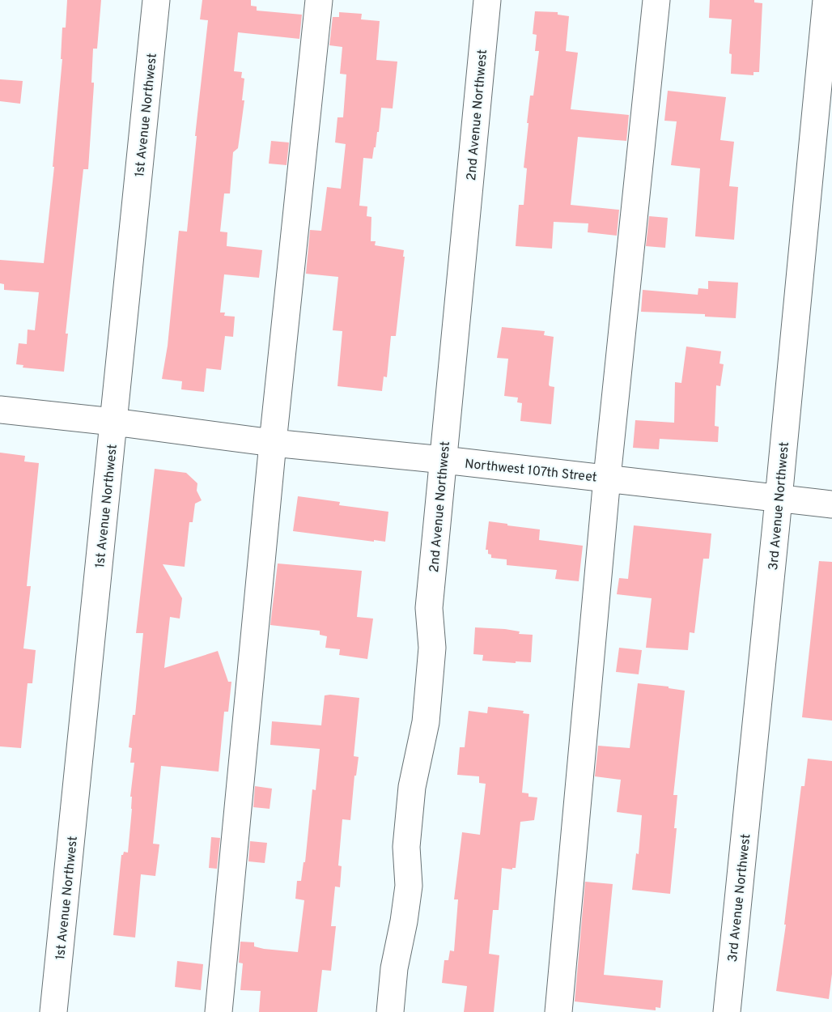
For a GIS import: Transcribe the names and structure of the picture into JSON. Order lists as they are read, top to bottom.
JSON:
{
  "streets": {
    "street": [
      "1st Avenue Northwest",
      "2nd Avenue Northwest",
      "Northwest 107th Street",
      "3rd Avenue Northwest"
    ]
  },
  "crossings": [
    ["1st Avenue Northwest", "Northwest 107th Street"],
    ["2nd Avenue Northwest", "Northwest 107th Street"],
    ["Northwest 107th Street", "3rd Avenue Northwest"]
  ]
}
